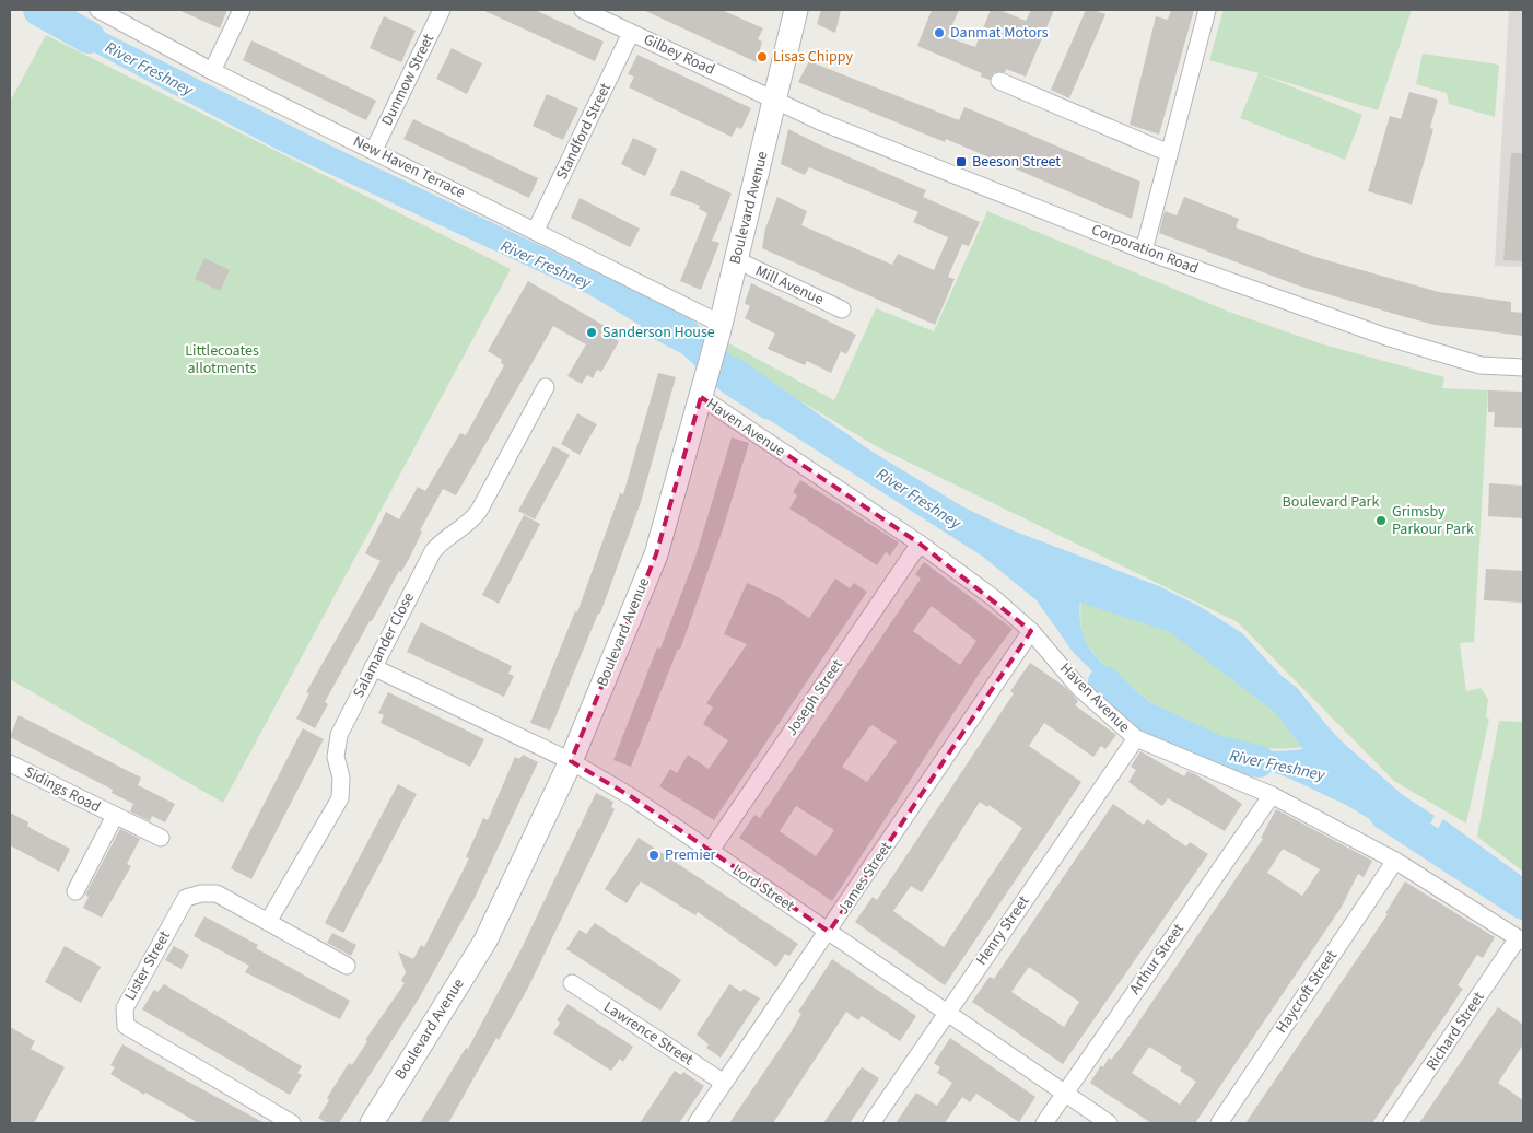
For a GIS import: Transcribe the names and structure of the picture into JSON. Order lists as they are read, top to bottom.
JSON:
{
  "streets": {
    "street": [
      "Gilbey Road",
      "Dunmow Street",
      "Standford Street",
      "New Haven Terrace",
      "Boulevard Avenue",
      "Corporation Road",
      "Mill Avenue",
      "Haven Avenue",
      "Salamander Close",
      "Joseph Street",
      "Sidings Road",
      "James Street",
      "Lord Street",
      "Henry Street",
      "Arthur Street",
      "Lister Street",
      "Haycroft Street",
      "Richard Street",
      "Lawrence Street"
    ]
  },
  "crossings": [
    ["Gilbey Road", "Standford Street"],
    ["Gilbey Road", "Boulevard Avenue"],
    ["Gilbey Road", "Corporation Road"],
    ["Dunmow Street", "New Haven Terrace"],
    ["Standford Street", "New Haven Terrace"],
    ["New Haven Terrace", "Boulevard Avenue"],
    ["Boulevard Avenue", "Corporation Road"],
    ["Boulevard Avenue", "Mill Avenue"],
    ["Boulevard Avenue", "Haven Avenue"],
    ["Boulevard Avenue", "Lord Street"],
    ["Haven Avenue", "Joseph Street"],
    ["Haven Avenue", "James Street"],
    ["Haven Avenue", "Henry Street"],
    ["Haven Avenue", "Arthur Street"],
    ["Haven Avenue", "Haycroft Street"],
    ["Haven Avenue", "Richard Street"],
    ["Salamander Close", "Lord Street"],
    ["Salamander Close", "Lister Street"],
    ["Joseph Street", "Lord Street"],
    ["James Street", "Lord Street"],
    ["James Street", "Lawrence Street"],
    ["Lord Street", "Henry Street"],
    ["Lord Street", "Arthur Street"]
  ],
  "water": ["River Freshney"],
  "parks": ["Littlecoates allotments", "Boulevard Park"],
  "places": {
    "other": [
      "Danmat Motors",
      "Lisas Chippy",
      "Sanderson House",
      "Grimsby Parkour Park",
      "Premier"
    ],
    "transit": ["Beeson Street"]
  }
}
